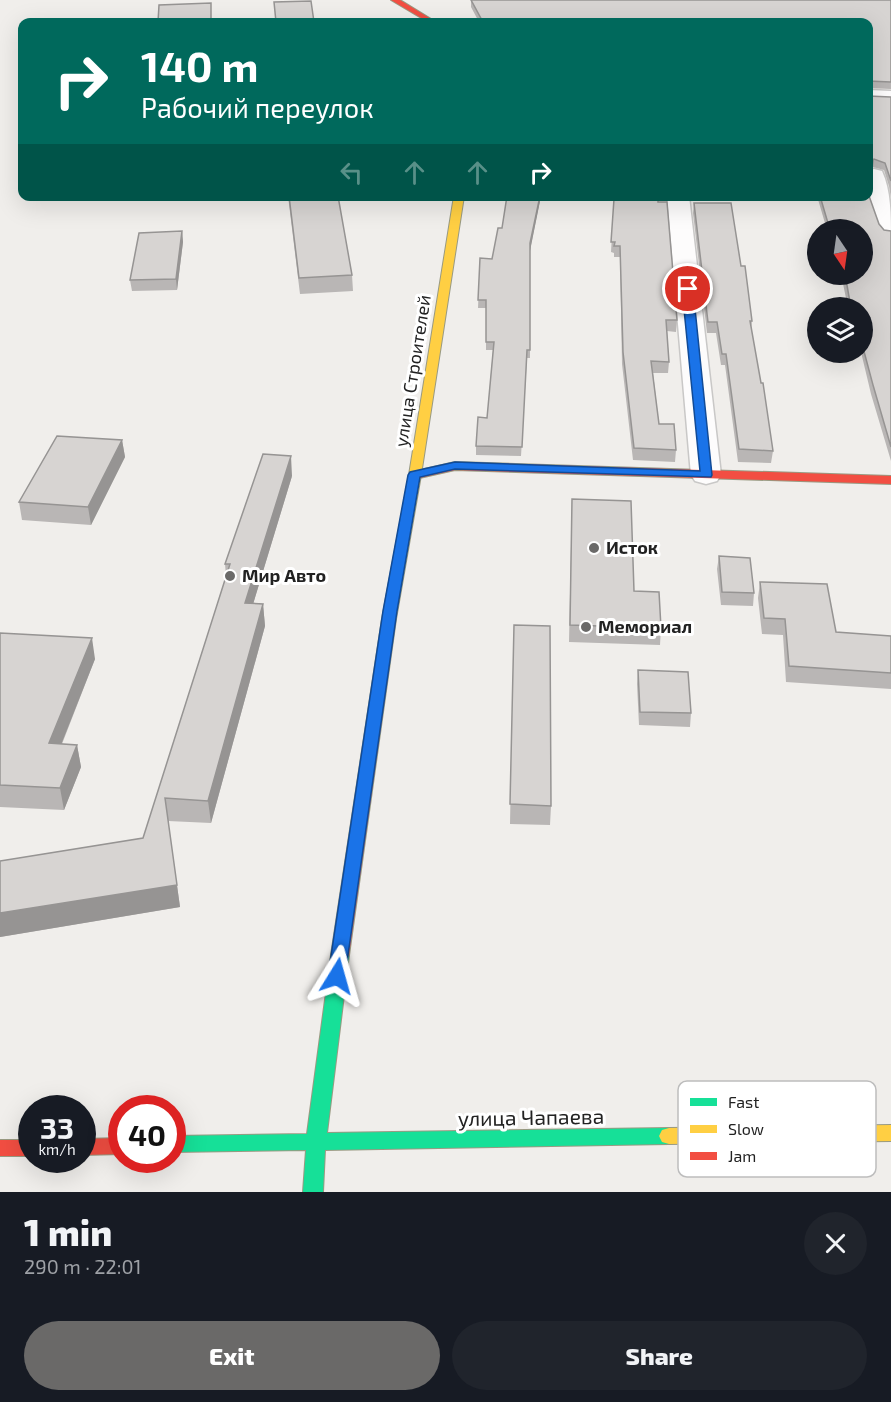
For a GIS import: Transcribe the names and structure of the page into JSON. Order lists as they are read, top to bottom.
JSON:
{
  "streets": {
    "street": ["улица Строителей", "улица Чапаева"]
  },
  "crossings": [
    ["улица Строителей", "улица Чапаева"]
  ],
  "places": ["Исток", "Мир Авто", "Мемориал"],
  "legend": ["Fast", "Slow", "Jam"],
  "north": "bottom",
  "page": {
    "turn": ["140 m", "Рабочий переулок"],
    "speed": "33 km/h",
    "limit": "40",
    "heading": ["1 min", "290 m · 22:01"],
    "buttons": ["Exit", "Share"]
  }
}
